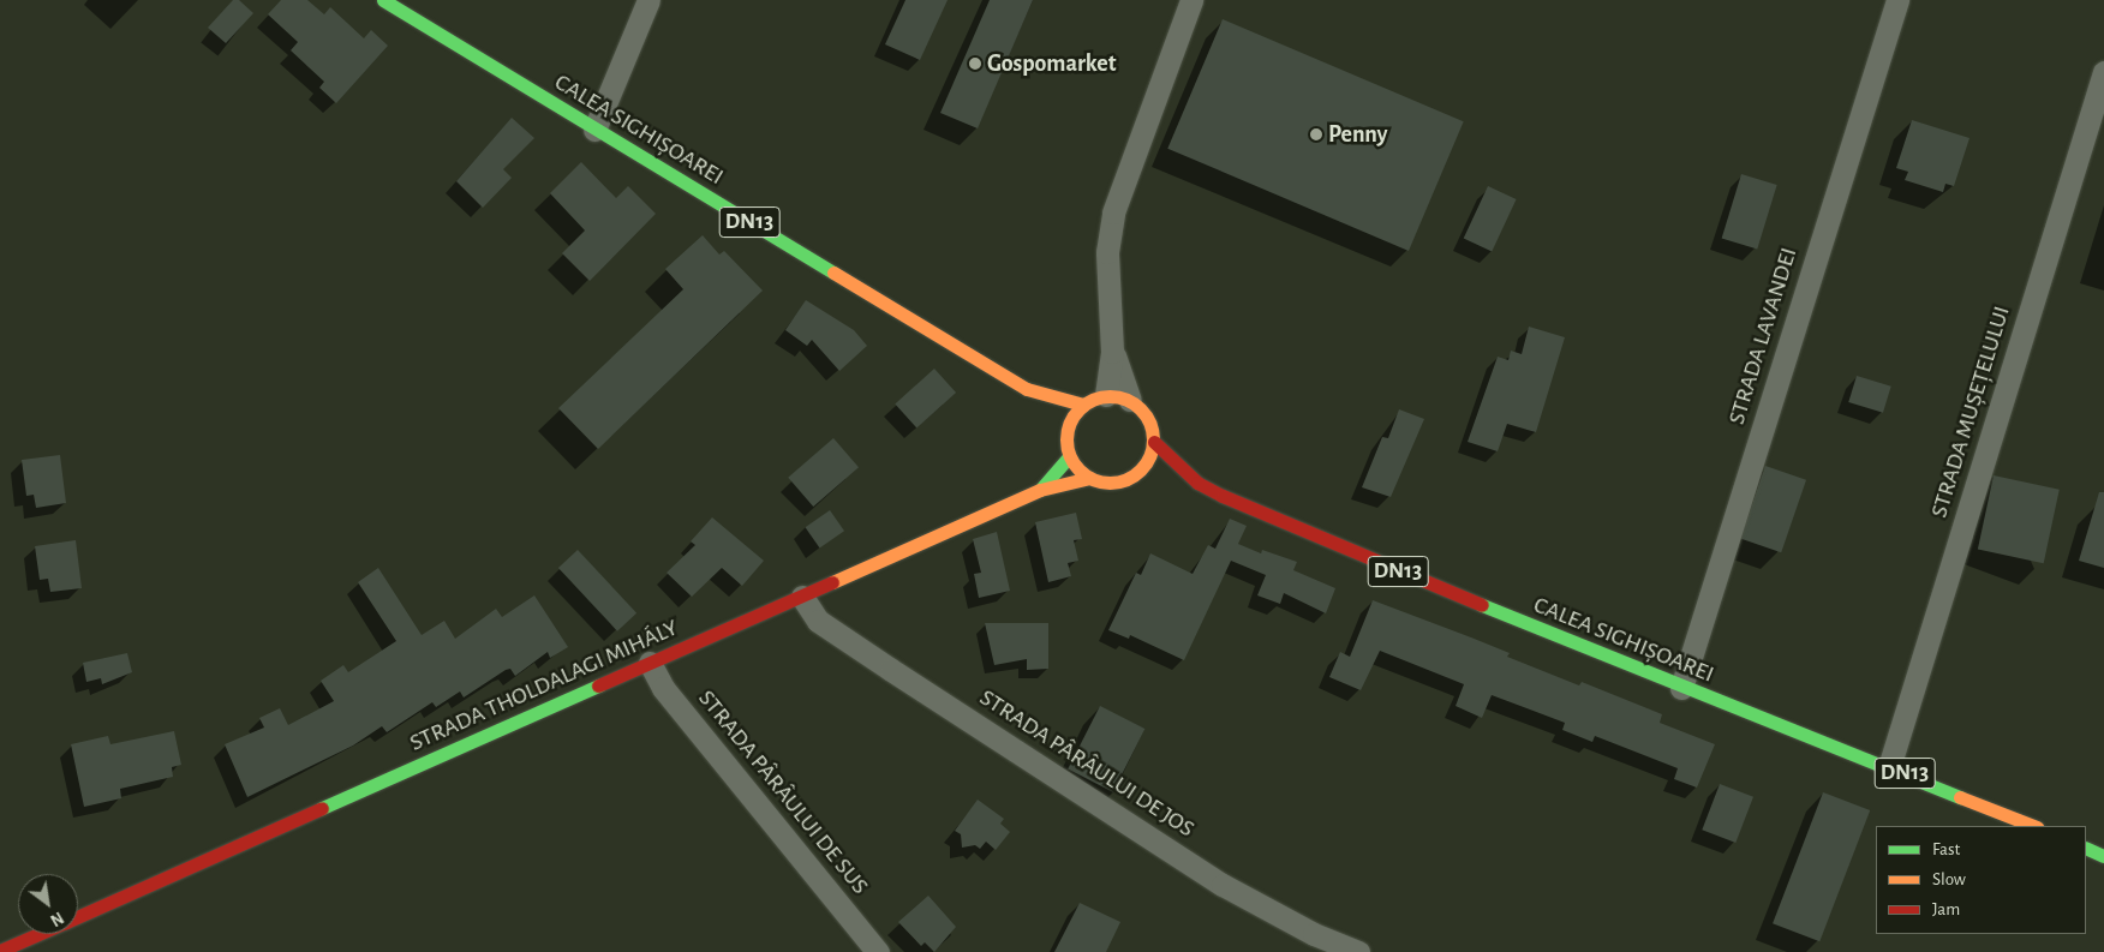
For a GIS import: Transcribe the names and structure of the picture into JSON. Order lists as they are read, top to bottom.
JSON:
{
  "streets": {
    "main road": ["CALEA SIGHIȘOAREI", "DN13", "STRADA THOLDALAGI MIHÁLY"],
    "street": [
      "STRADA LAVANDEI",
      "STRADA MUȘEȚELULUI",
      "STRADA PÂRÂULUI DE JOS",
      "STRADA PÂRÂULUI DE SUS"
    ]
  },
  "crossings": [
    ["CALEA SIGHIȘOAREI", "DN13"],
    ["CALEA SIGHIȘOAREI", "STRADA LAVANDEI"],
    ["CALEA SIGHIȘOAREI", "STRADA MUȘEȚELULUI"],
    ["CALEA SIGHIȘOAREI", "STRADA THOLDALAGI MIHÁLY"],
    ["DN13", "STRADA THOLDALAGI MIHÁLY"],
    ["STRADA THOLDALAGI MIHÁLY", "STRADA PÂRÂULUI DE JOS"],
    ["STRADA THOLDALAGI MIHÁLY", "STRADA PÂRÂULUI DE SUS"]
  ],
  "places": ["Gospomarket", "Penny"],
  "legend": ["Fast", "Slow", "Jam"],
  "north": "bottom right"
}
